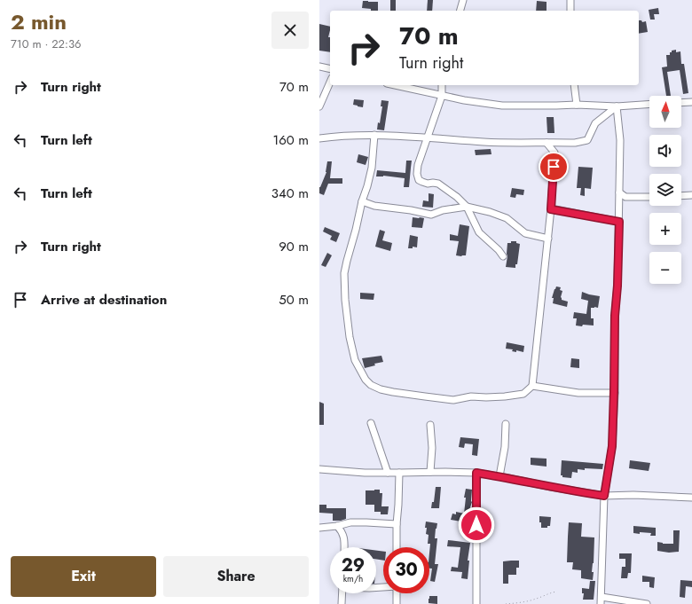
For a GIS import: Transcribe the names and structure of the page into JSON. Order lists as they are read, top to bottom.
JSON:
{
  "north": "top",
  "page": {
    "heading": ["2 min", "710 m · 22:36"],
    "turn": ["70 m", "Turn right"],
    "list": [
      {
        "name": "Turn right",
        "value": "70 m"
      },
      {
        "name": "Turn left",
        "value": "160 m"
      },
      {
        "name": "Turn left",
        "value": "340 m"
      },
      {
        "name": "Turn right",
        "value": "90 m"
      },
      {
        "name": "Arrive at destination",
        "value": "50 m"
      }
    ],
    "map_buttons": ["+", "−"],
    "speed": "29 km/h",
    "limit": "30",
    "buttons": ["Exit", "Share"]
  }
}
